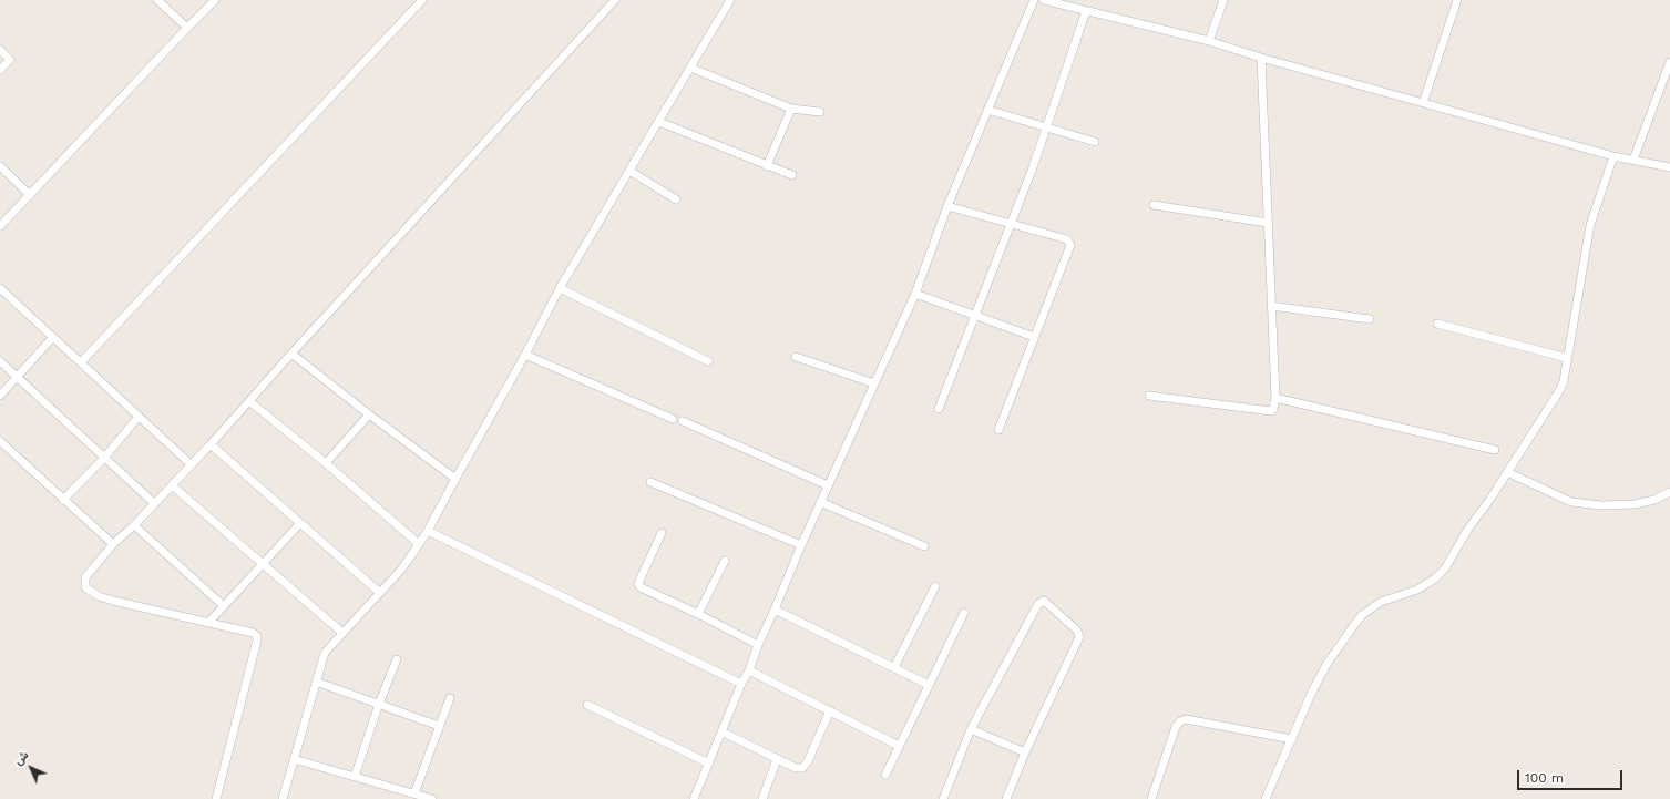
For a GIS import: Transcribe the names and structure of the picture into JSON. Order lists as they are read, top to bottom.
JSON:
{
  "scale_bar": "100 m",
  "north": "top left"
}
